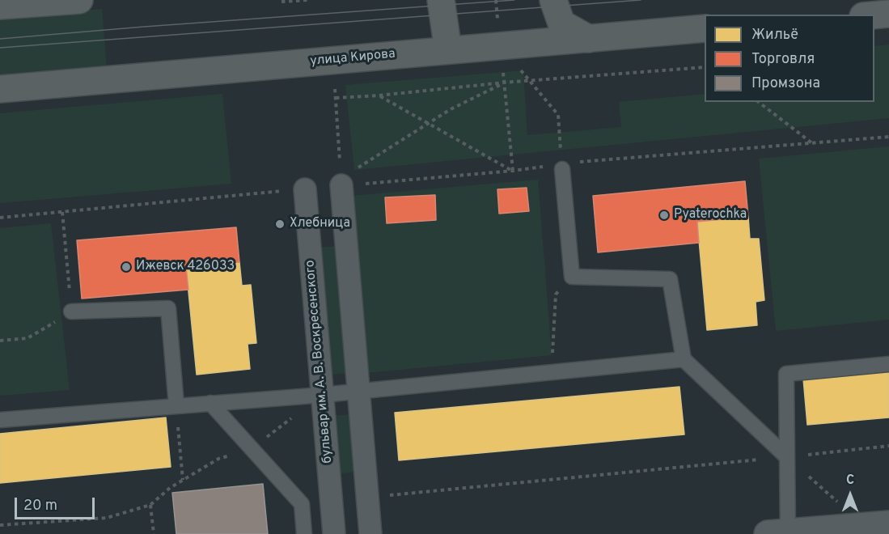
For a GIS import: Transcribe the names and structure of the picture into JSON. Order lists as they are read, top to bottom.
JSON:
{
  "streets": {
    "main road": ["улица Кирова"],
    "street": ["бульвар им. А. В. Воскресенского"]
  },
  "places": ["Pyaterochka", "Хлебница", "Ижевск 426033"],
  "legend": ["Жильё", "Торговля", "Промзона"],
  "scale_bar": "20 m",
  "north": "top"
}
